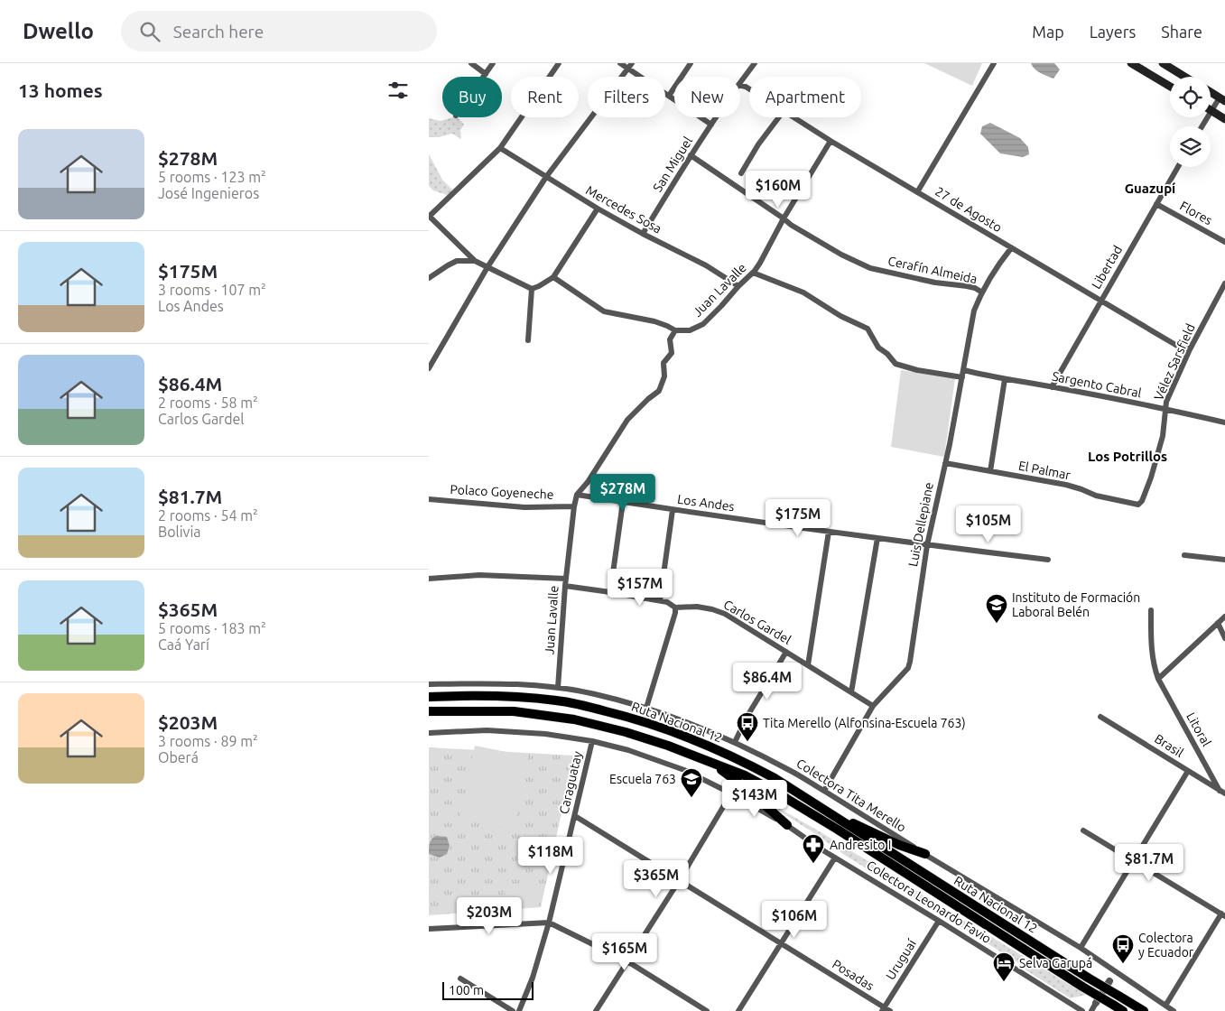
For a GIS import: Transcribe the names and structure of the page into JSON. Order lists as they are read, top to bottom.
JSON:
{
  "streets": {
    "highway": ["Ruta Nacional 12"],
    "street": [
      "San Miguel",
      "Mercedes Sosa",
      "27 de Agosto",
      "Flores",
      "Libertad",
      "Cerafín Almeida",
      "Juan Lavalle",
      "Vélez Sarsfield",
      "Sargento Cabral",
      "El Palmar",
      "Polaco Goyeneche",
      "Los Andes",
      "Luis Dellepiane",
      "Carlos Gardel",
      "Litoral",
      "Brasil",
      "Caraguatay",
      "Colectora Tita Merello",
      "Colectora Leonardo Favio",
      "Uruguaí",
      "Posadas"
    ]
  },
  "crossings": [
    ["San Miguel", "Mercedes Sosa"],
    ["San Miguel", "Cerafín Almeida"],
    ["Mercedes Sosa", "Juan Lavalle"],
    ["27 de Agosto", "Libertad"],
    ["27 de Agosto", "Juan Lavalle"],
    ["27 de Agosto", "Vélez Sarsfield"],
    ["27 de Agosto", "Luis Dellepiane"],
    ["Flores", "Libertad"],
    ["Libertad", "Sargento Cabral"],
    ["Cerafín Almeida", "Juan Lavalle"],
    ["Cerafín Almeida", "Luis Dellepiane"],
    ["Juan Lavalle", "Polaco Goyeneche"],
    ["Juan Lavalle", "Los Andes"],
    ["Juan Lavalle", "Carlos Gardel"],
    ["Juan Lavalle", "Colectora Tita Merello"],
    ["Vélez Sarsfield", "Sargento Cabral"],
    ["Vélez Sarsfield", "El Palmar"],
    ["Sargento Cabral", "Luis Dellepiane"],
    ["El Palmar", "Luis Dellepiane"],
    ["Los Andes", "Luis Dellepiane"],
    ["Luis Dellepiane", "Carlos Gardel"],
    ["Luis Dellepiane", "Colectora Tita Merello"],
    ["Litoral", "Brasil"],
    ["Caraguatay", "Posadas"],
    ["Colectora Leonardo Favio", "Uruguaí"],
    ["Uruguaí", "Posadas"]
  ],
  "districts": ["Guazupí", "Los Potrillos"],
  "places": {
    "school or university": ["Instituto de Formación Laboral Belén", "Escuela 763"],
    "bus stop": ["Tita Merello (Alfonsina-Escuela 763)", "Colectora y Ecuador"],
    "pharmacy": ["Andresito I"],
    "hotel": ["Selva Garupá"]
  },
  "scale_bar": "100 m",
  "page": {
    "header": "Dwello",
    "search": "Search here",
    "nav": ["Map", "Layers", "Share"],
    "heading": "13 homes",
    "chip": [
      "Buy",
      "Rent",
      "Filters",
      "New",
      "Apartment"
    ],
    "list": [
      {
        "name": "$278M",
        "note": "5 rooms · 123 m² · José Ingenieros"
      },
      {
        "name": "$175M",
        "note": "3 rooms · 107 m² · Los Andes"
      },
      {
        "name": "$86.4M",
        "note": "2 rooms · 58 m² · Carlos Gardel"
      },
      {
        "name": "$81.7M",
        "note": "2 rooms · 54 m² · Bolivia"
      },
      {
        "name": "$365M",
        "note": "5 rooms · 183 m² · Caá Yarí"
      },
      {
        "name": "$203M",
        "note": "3 rooms · 89 m² · Oberá"
      }
    ],
    "price": [
      "$160M",
      "$278M",
      "$175M",
      "$105M",
      "$157M",
      "$86.4M",
      "$143M",
      "$118M",
      "$81.7M",
      "$365M",
      "$203M",
      "$106M",
      "$165M"
    ],
    "scale": "100 m"
  }
}
